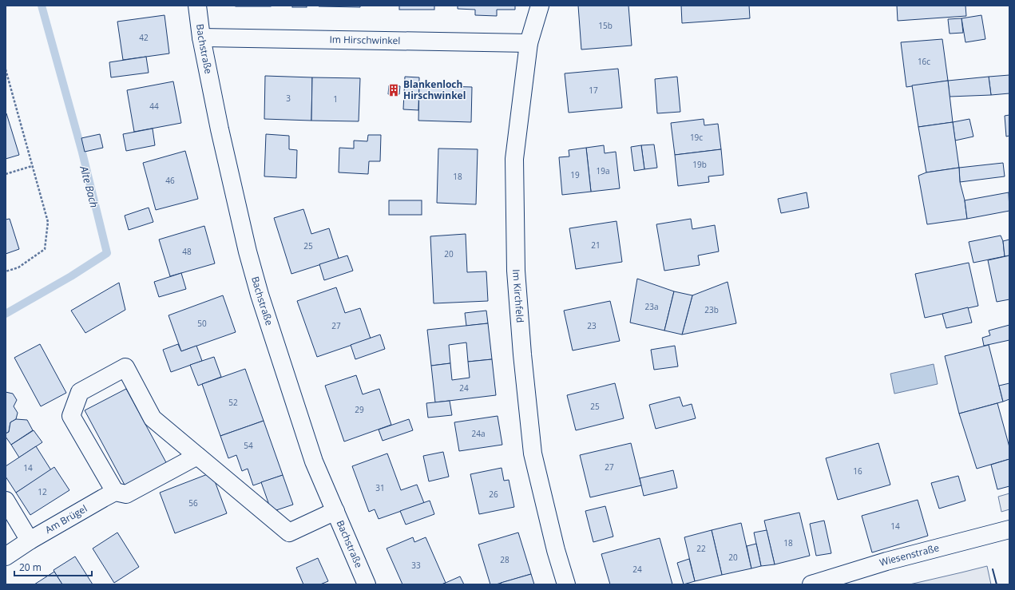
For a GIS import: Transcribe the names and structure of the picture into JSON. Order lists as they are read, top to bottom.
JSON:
{
  "streets": {
    "street": [
      "Im Hirschwinkel",
      "Bachstraße",
      "Im Kirchfeld",
      "Am Brügel",
      "Wiesenstraße"
    ]
  },
  "crossings": [
    ["Im Hirschwinkel", "Bachstraße"],
    ["Im Hirschwinkel", "Im Kirchfeld"]
  ],
  "water": ["Alte Bach"],
  "places": {
    "building": ["Blankenloch Hirschwinkel"]
  },
  "house_numbers": [
    "15b",
    "42",
    "16c",
    "17",
    "3",
    "1",
    "44",
    "19c",
    "19b",
    "19a",
    "19",
    "18",
    "46",
    "21",
    "25",
    "48",
    "20",
    "23a",
    "23b",
    "50",
    "27",
    "23",
    "24",
    "52",
    "25",
    "29",
    "24a",
    "54",
    "27",
    "14",
    "16",
    "31",
    "12",
    "26",
    "56",
    "14",
    "18",
    "22",
    "20",
    "28",
    "33",
    "24"
  ],
  "scale_bar": "20 m"
}
